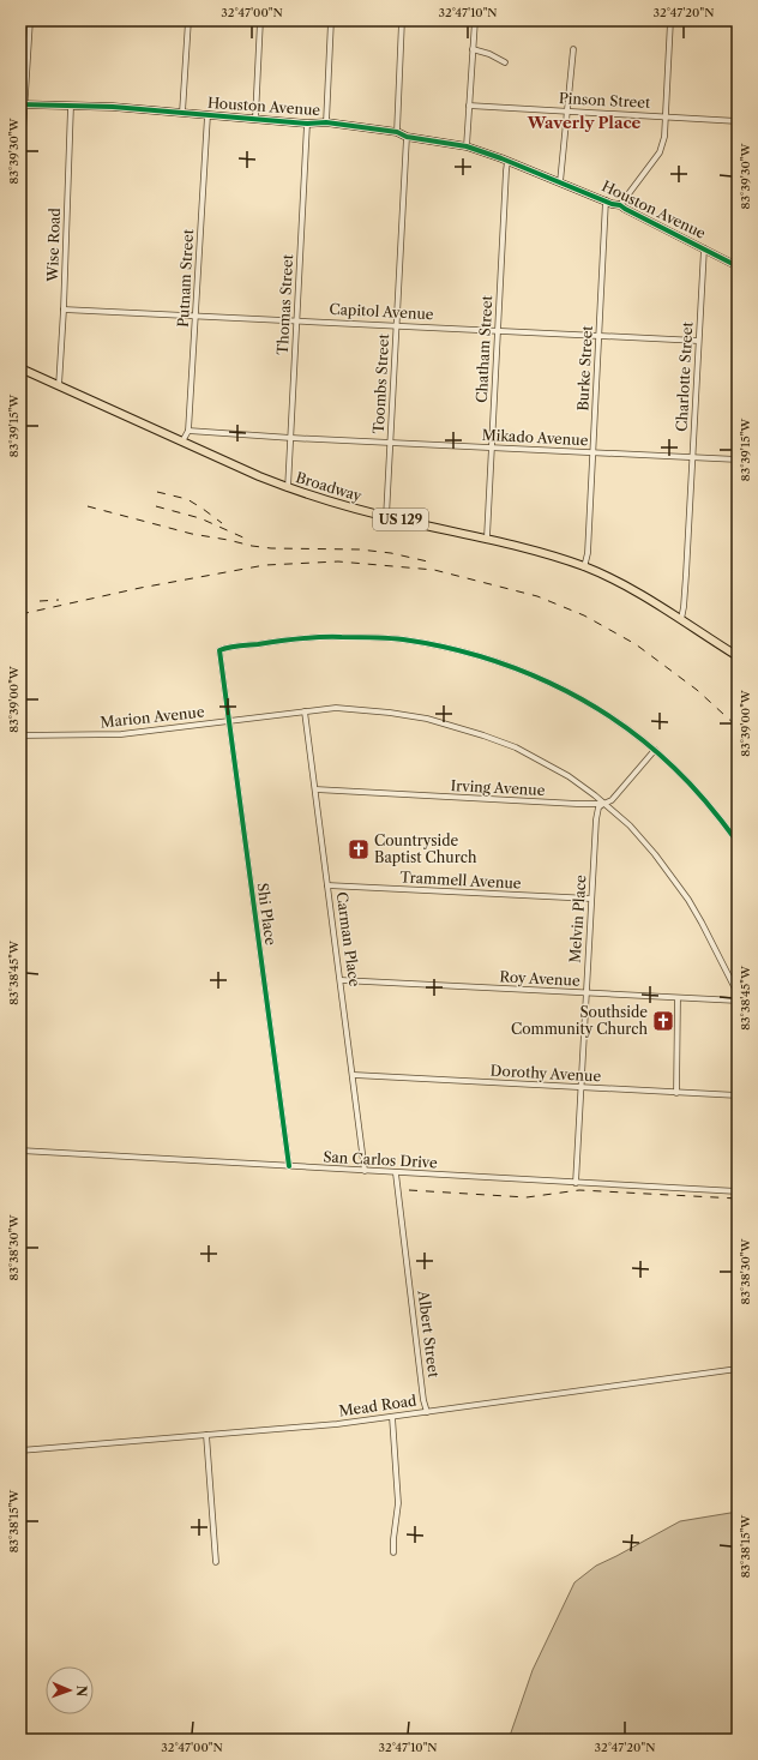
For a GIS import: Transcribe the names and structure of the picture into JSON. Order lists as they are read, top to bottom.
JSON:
{
  "streets": {
    "main road": ["Broadway", "US 129"],
    "street": [
      "Pinson Street",
      "Houston Avenue",
      "Wise Road",
      "Putnam Street",
      "Thomas Street",
      "Capitol Avenue",
      "Chatham Street",
      "Burke Street",
      "Charlotte Street",
      "Toombs Street",
      "Mikado Avenue",
      "Marion Avenue",
      "Irving Avenue",
      "Trammell Avenue",
      "Shi Place",
      "Melvin Place",
      "Carman Place",
      "Roy Avenue",
      "Dorothy Avenue",
      "San Carlos Drive",
      "Albert Street",
      "Mead Road"
    ]
  },
  "crossings": [
    ["Houston Avenue", "Wise Road"],
    ["Houston Avenue", "Putnam Street"],
    ["Houston Avenue", "Thomas Street"],
    ["Houston Avenue", "Chatham Street"],
    ["Houston Avenue", "Burke Street"],
    ["Houston Avenue", "Charlotte Street"],
    ["Houston Avenue", "Toombs Street"],
    ["Wise Road", "Capitol Avenue"],
    ["Wise Road", "Broadway"],
    ["Putnam Street", "Capitol Avenue"],
    ["Putnam Street", "Mikado Avenue"],
    ["Putnam Street", "Broadway"],
    ["Thomas Street", "Capitol Avenue"],
    ["Thomas Street", "Mikado Avenue"],
    ["Thomas Street", "Broadway"],
    ["Capitol Avenue", "Chatham Street"],
    ["Capitol Avenue", "Burke Street"],
    ["Capitol Avenue", "Charlotte Street"],
    ["Capitol Avenue", "Toombs Street"],
    ["Chatham Street", "Mikado Avenue"],
    ["Chatham Street", "Broadway"],
    ["Burke Street", "Mikado Avenue"],
    ["Burke Street", "Broadway"],
    ["Charlotte Street", "Mikado Avenue"],
    ["Charlotte Street", "Broadway"],
    ["Toombs Street", "Mikado Avenue"],
    ["Toombs Street", "Broadway"],
    ["Marion Avenue", "Irving Avenue"],
    ["Marion Avenue", "Shi Place"],
    ["Marion Avenue", "Melvin Place"],
    ["Marion Avenue", "Carman Place"],
    ["Irving Avenue", "Melvin Place"],
    ["Irving Avenue", "Carman Place"],
    ["Trammell Avenue", "Melvin Place"],
    ["Trammell Avenue", "Carman Place"],
    ["Shi Place", "San Carlos Drive"],
    ["Melvin Place", "Roy Avenue"],
    ["Melvin Place", "Dorothy Avenue"],
    ["Melvin Place", "San Carlos Drive"],
    ["Carman Place", "Roy Avenue"],
    ["Carman Place", "Dorothy Avenue"],
    ["Carman Place", "San Carlos Drive"],
    ["San Carlos Drive", "Albert Street"],
    ["Albert Street", "Mead Road"]
  ],
  "districts": ["Waverly Place"],
  "places": {
    "church": ["Countryside Baptist Church", "Southside Community Church"]
  },
  "north": "right",
  "coordinates": [
    "32°47'00\"N",
    "32°47'10\"N",
    "32°47'20\"N",
    "83°39'30\"W",
    "83°39'15\"W",
    "83°39'00\"W",
    "83°38'45\"W",
    "83°38'30\"W",
    "83°38'15\"W"
  ]
}
